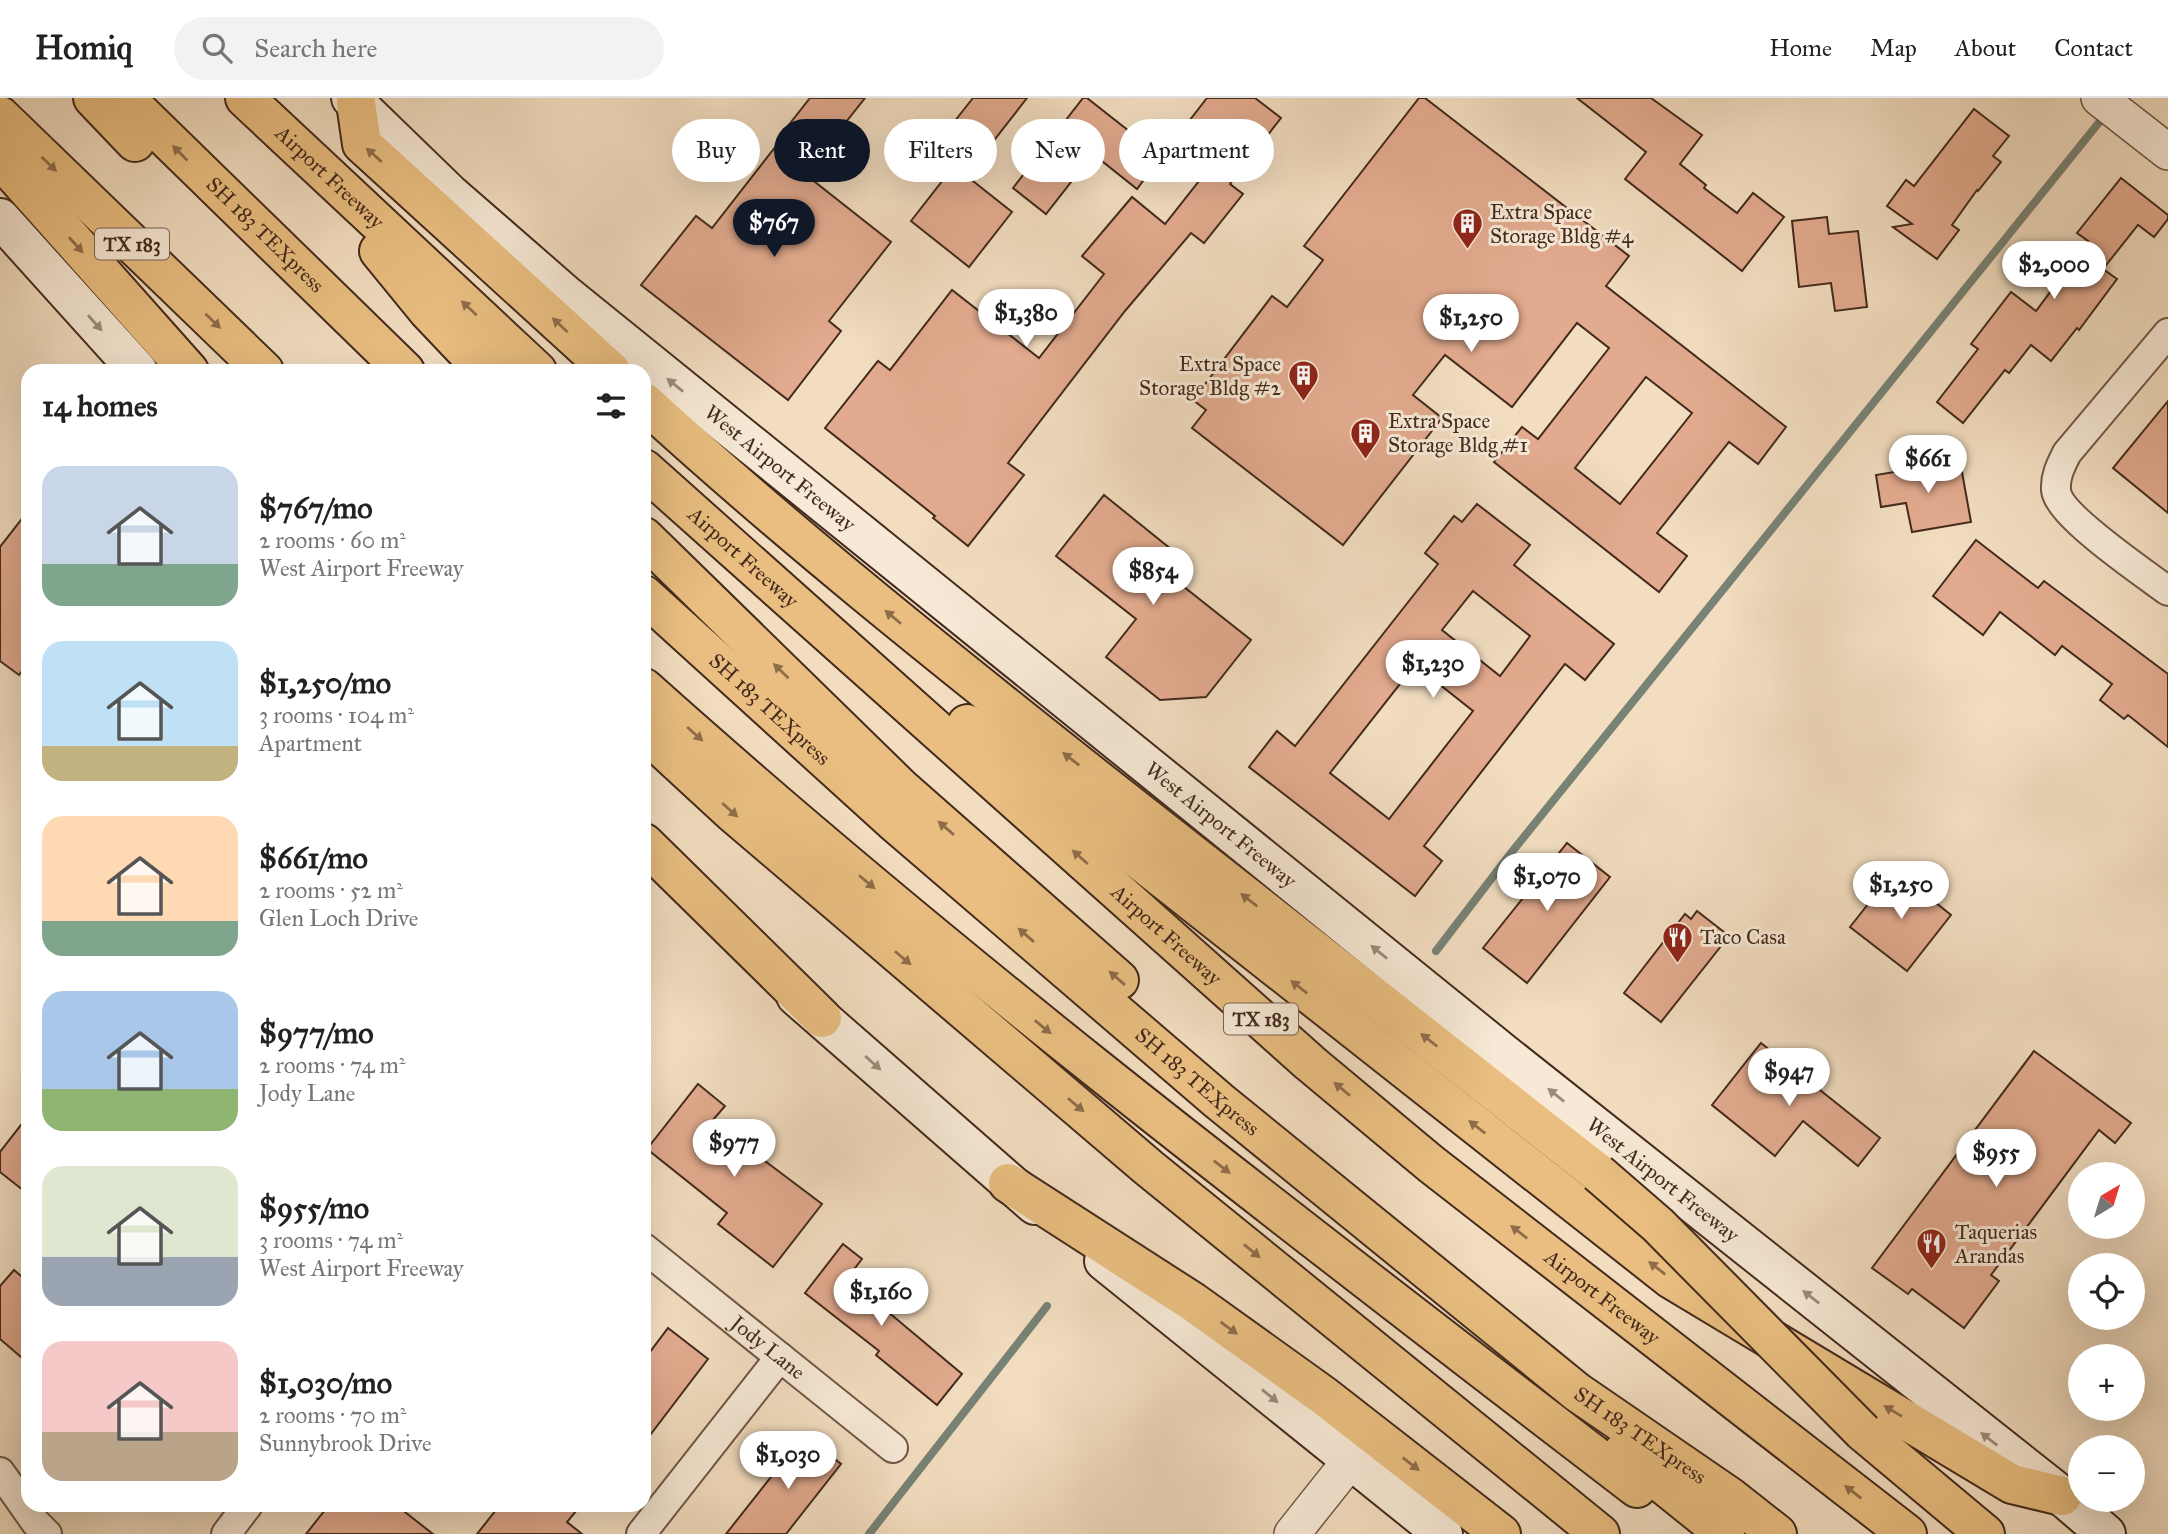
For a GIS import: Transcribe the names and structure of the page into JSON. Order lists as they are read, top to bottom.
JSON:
{
  "streets": {
    "highway": ["Airport Freeway", "SH 183 TEXpress", "TX 183"],
    "main road": ["West Airport Freeway"],
    "street": ["Jody Lane"]
  },
  "one_way": ["West Airport Freeway"],
  "places": {
    "building": ["Extra Space Storage Bldg #4", "Extra Space Storage Bldg #2", "Extra Space Storage Bldg #1"],
    "restaurant": ["Taco Casa", "Taquerias Arandas"]
  },
  "north": "top right",
  "page": {
    "header": "Homiq",
    "search": "Search here",
    "nav": [
      "Home",
      "Map",
      "About",
      "Contact"
    ],
    "chip": [
      "Buy",
      "Rent",
      "Filters",
      "New",
      "Apartment"
    ],
    "price": [
      "$767",
      "$2,000",
      "$1,380",
      "$1,250",
      "$661",
      "$854",
      "$1,230",
      "$1,070",
      "$1,250",
      "$947",
      "$977",
      "$955",
      "$1,160",
      "$1,030"
    ],
    "heading": "14 homes",
    "list": [
      {
        "name": "$767/mo",
        "note": "2 rooms · 60 m² · West Airport Freeway"
      },
      {
        "name": "$1,250/mo",
        "note": "3 rooms · 104 m² · Apartment"
      },
      {
        "name": "$661/mo",
        "note": "2 rooms · 52 m² · Glen Loch Drive"
      },
      {
        "name": "$977/mo",
        "note": "2 rooms · 74 m² · Jody Lane"
      },
      {
        "name": "$955/mo",
        "note": "3 rooms · 74 m² · West Airport Freeway"
      },
      {
        "name": "$1,030/mo",
        "note": "2 rooms · 70 m² · Sunnybrook Drive"
      }
    ],
    "map_buttons": ["+", "−"]
  }
}
